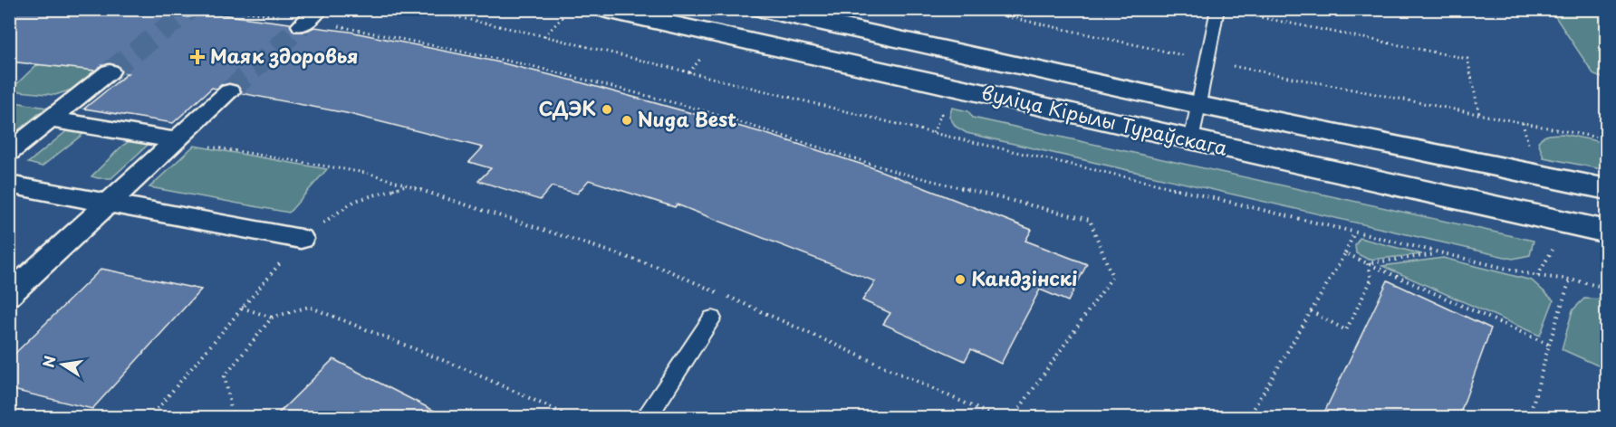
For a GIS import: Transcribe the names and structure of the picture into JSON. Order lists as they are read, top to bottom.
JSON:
{
  "streets": {
    "main road": ["вуліца Кірылы Тураўскага"]
  },
  "places": {
    "health": ["Маяк здоровья"],
    "other": ["СДЭК", "Nuga Best", "Кандзінскі"]
  },
  "north": "left"
}
